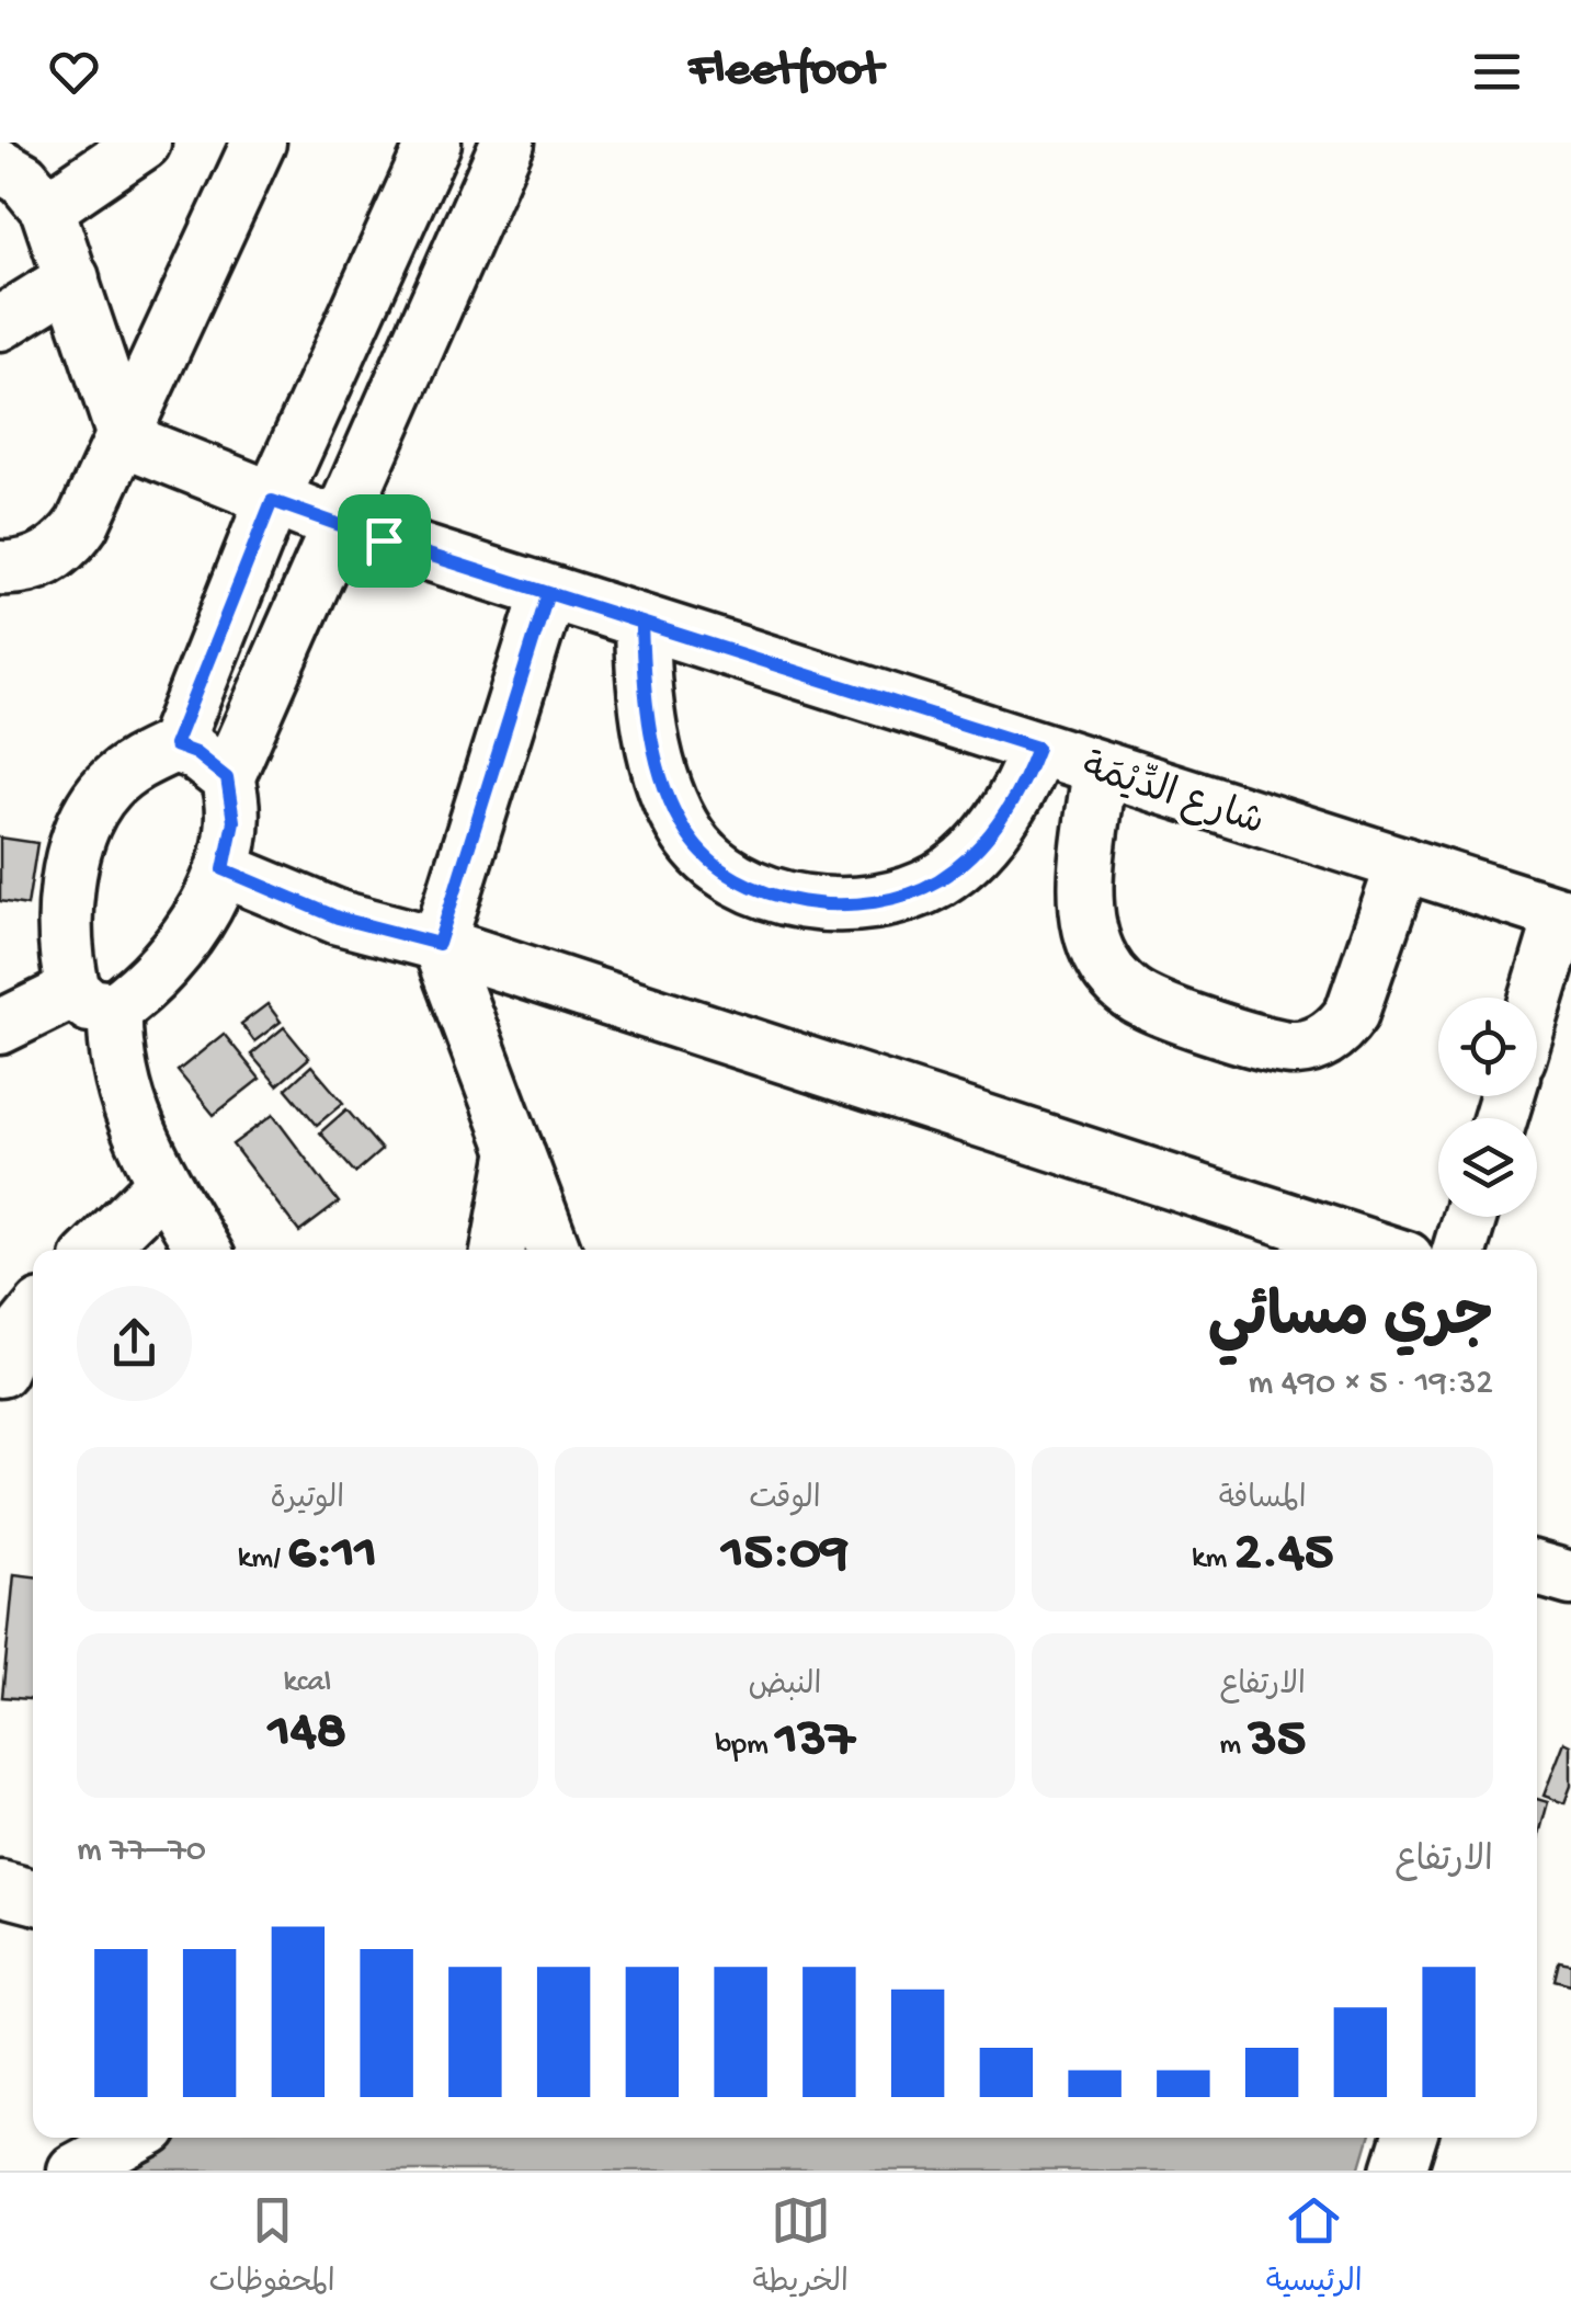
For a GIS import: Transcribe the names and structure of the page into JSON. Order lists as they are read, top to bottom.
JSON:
{
  "streets": {
    "lane": ["شارع الدِّيْمَة"]
  },
  "page": {
    "header": "Fleetfoot",
    "heading": ["جري مسائي", "19:32 · 5 × 490 m"],
    "stats": [
      ["المسافة", "2.45 km"],
      ["الوقت", "15:09"],
      ["الوتيرة", "6:11 /km"],
      ["الارتفاع", "35 m"],
      ["النبض", "137 bpm"],
      ["kcal", "148"]
    ],
    "chart": ["الارتفاع", "70–77 m"],
    "tabs": ["الرئيسية", "الخريطة", "المحفوظات"]
  }
}
